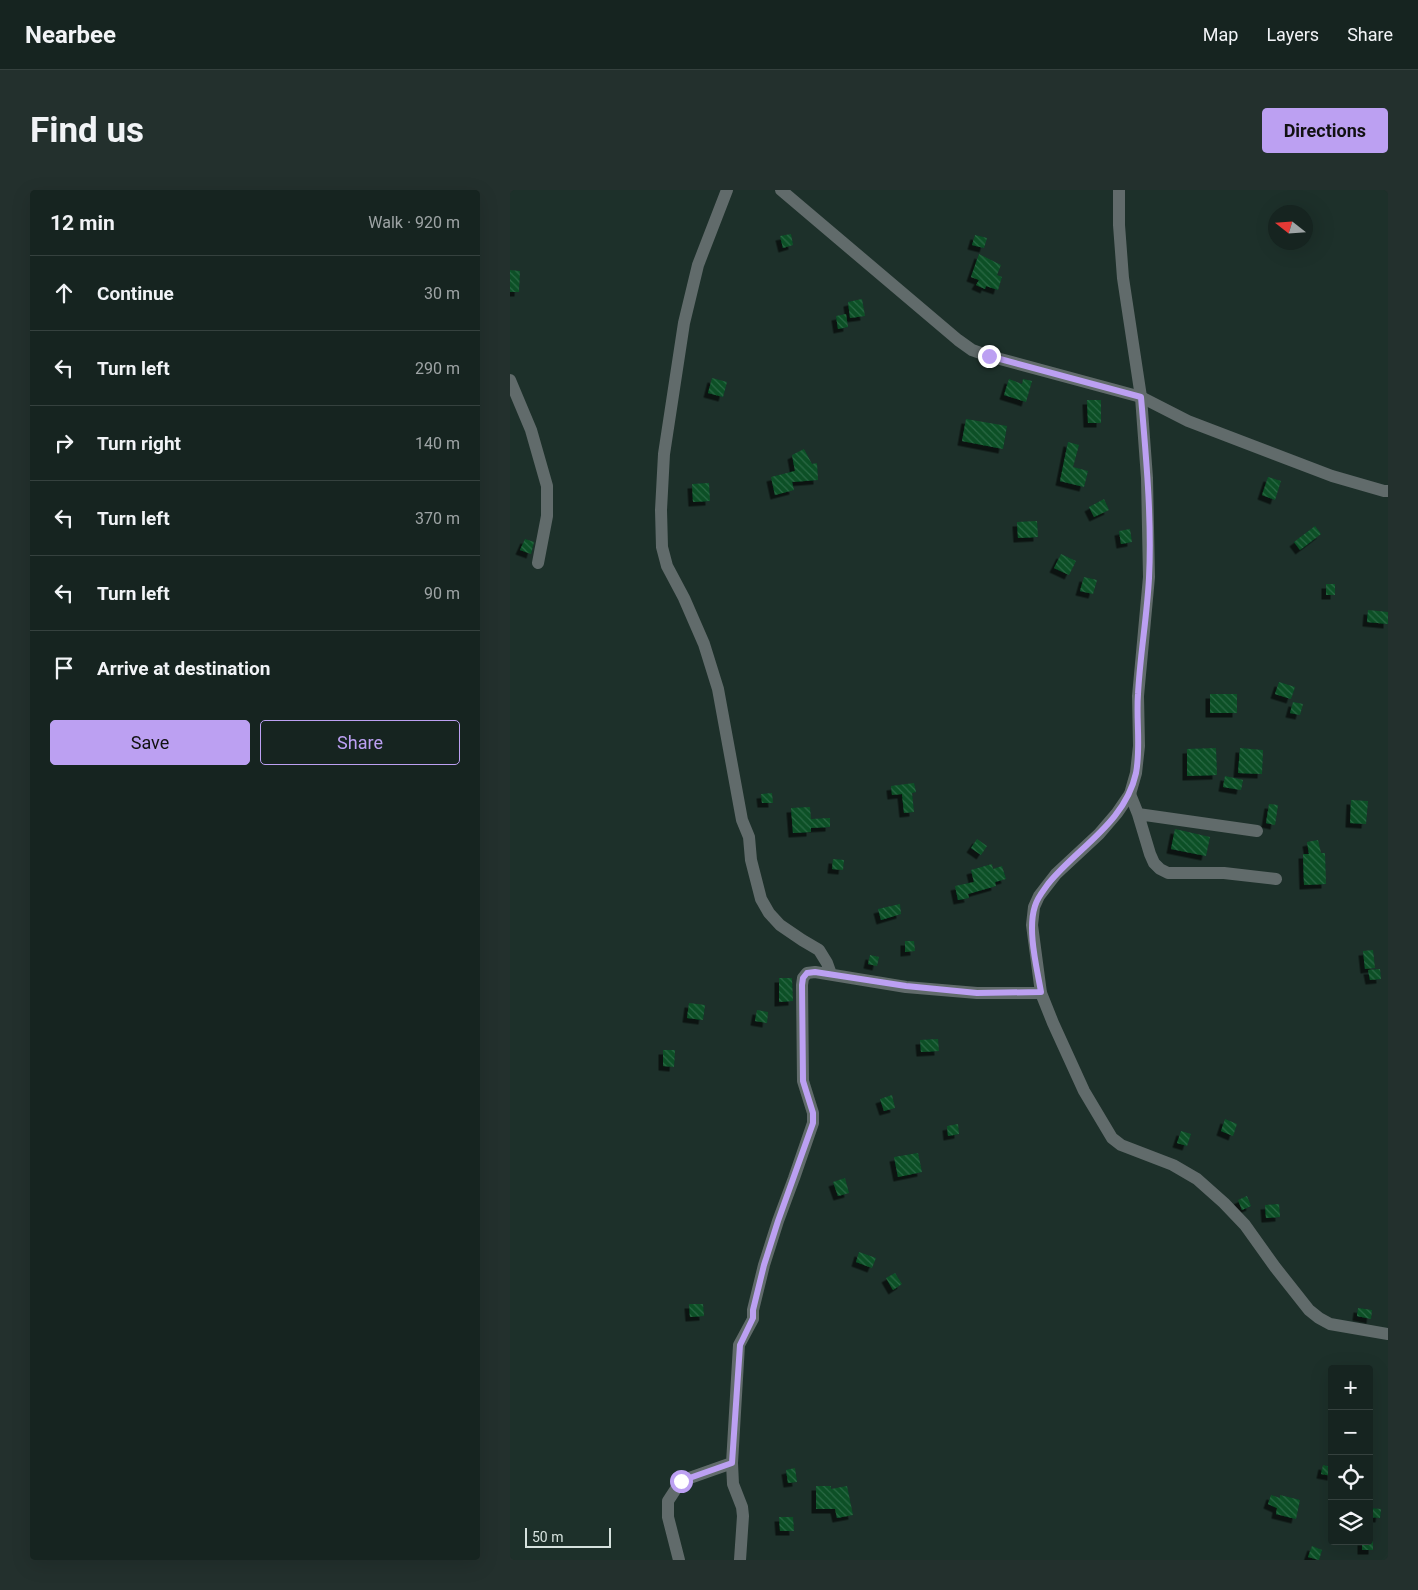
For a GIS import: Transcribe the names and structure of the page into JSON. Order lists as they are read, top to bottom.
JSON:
{
  "scale_bar": "50 m",
  "north": "left",
  "page": {
    "header": "Nearbee",
    "nav": ["Map", "Layers", "Share"],
    "buttons": [
      "Directions",
      ["Save", "Share"]
    ],
    "title": "Find us",
    "heading": ["12 min", "Walk · 920 m"],
    "list": [
      ["Continue", "30 m"],
      ["Turn left", "290 m"],
      ["Turn right", "140 m"],
      ["Turn left", "370 m"],
      ["Turn left", "90 m"],
      "Arrive at destination"
    ],
    "map_buttons": ["+", "−"],
    "scale": "50 m"
  }
}
